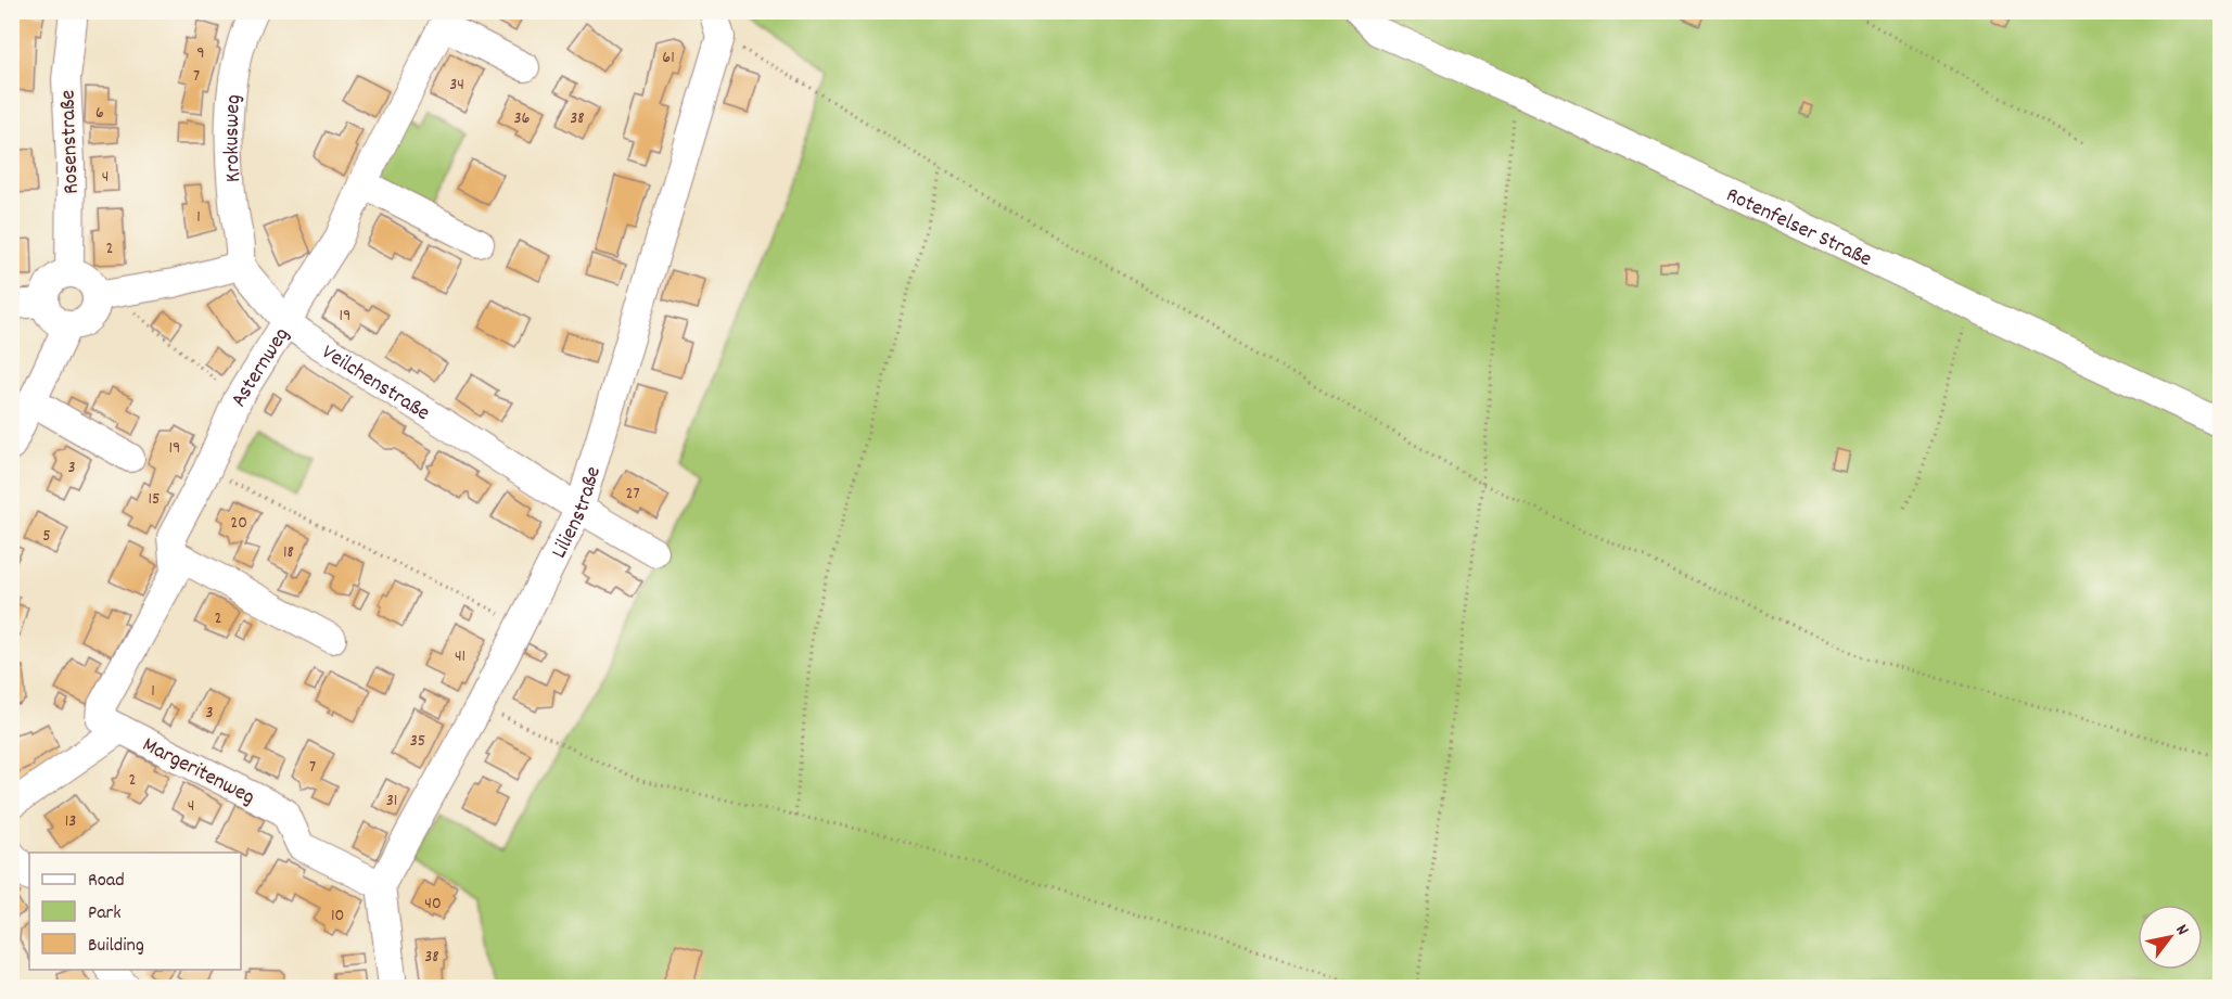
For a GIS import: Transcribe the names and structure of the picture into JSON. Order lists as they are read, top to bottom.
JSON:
{
  "streets": {
    "street": [
      "Krokusweg",
      "Rosenstraße",
      "Rotenfelser Straße",
      "Asternweg",
      "Veilchenstraße",
      "Lilienstraße",
      "Margeritenweg"
    ]
  },
  "crossings": [
    ["Krokusweg", "Veilchenstraße"],
    ["Asternweg", "Veilchenstraße"],
    ["Asternweg", "Margeritenweg"],
    ["Veilchenstraße", "Lilienstraße"],
    ["Lilienstraße", "Margeritenweg"]
  ],
  "house_numbers": [
    "9",
    "61",
    "7",
    "34",
    "6",
    "36",
    "38",
    "4",
    "1",
    "2",
    "19",
    "19",
    "3",
    "27",
    "15",
    "20",
    "5",
    "18",
    "2",
    "41",
    "1",
    "3",
    "35",
    "7",
    "2",
    "31",
    "4",
    "13",
    "40",
    "10",
    "38"
  ],
  "legend": ["Road", "Park", "Building"],
  "north": "top right"
}
